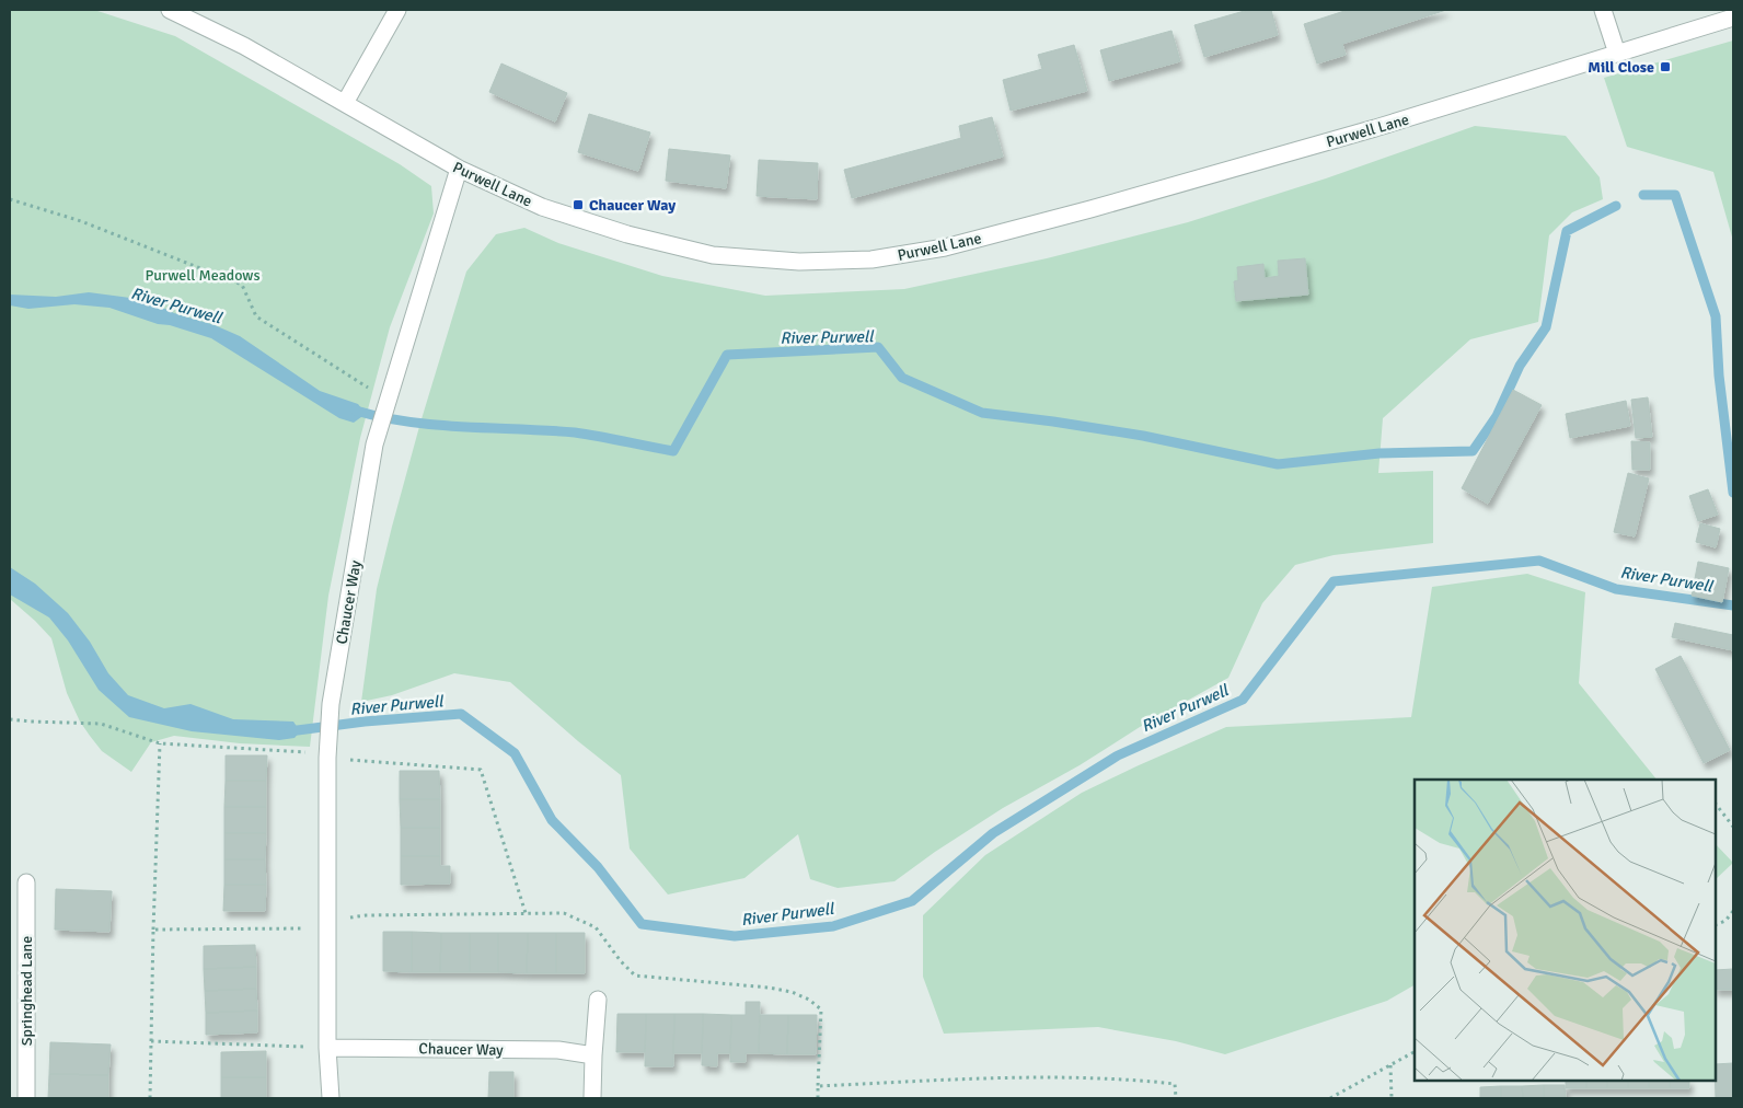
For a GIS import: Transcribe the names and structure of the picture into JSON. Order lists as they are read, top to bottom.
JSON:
{
  "streets": {
    "street": ["Purwell Lane", "Chaucer Way", "Springhead Lane"]
  },
  "crossings": [
    ["Purwell Lane", "Chaucer Way"]
  ],
  "water": ["River Purwell"],
  "parks": ["Purwell Meadows"],
  "places": {
    "transit": ["Mill Close", "Chaucer Way"]
  }
}
